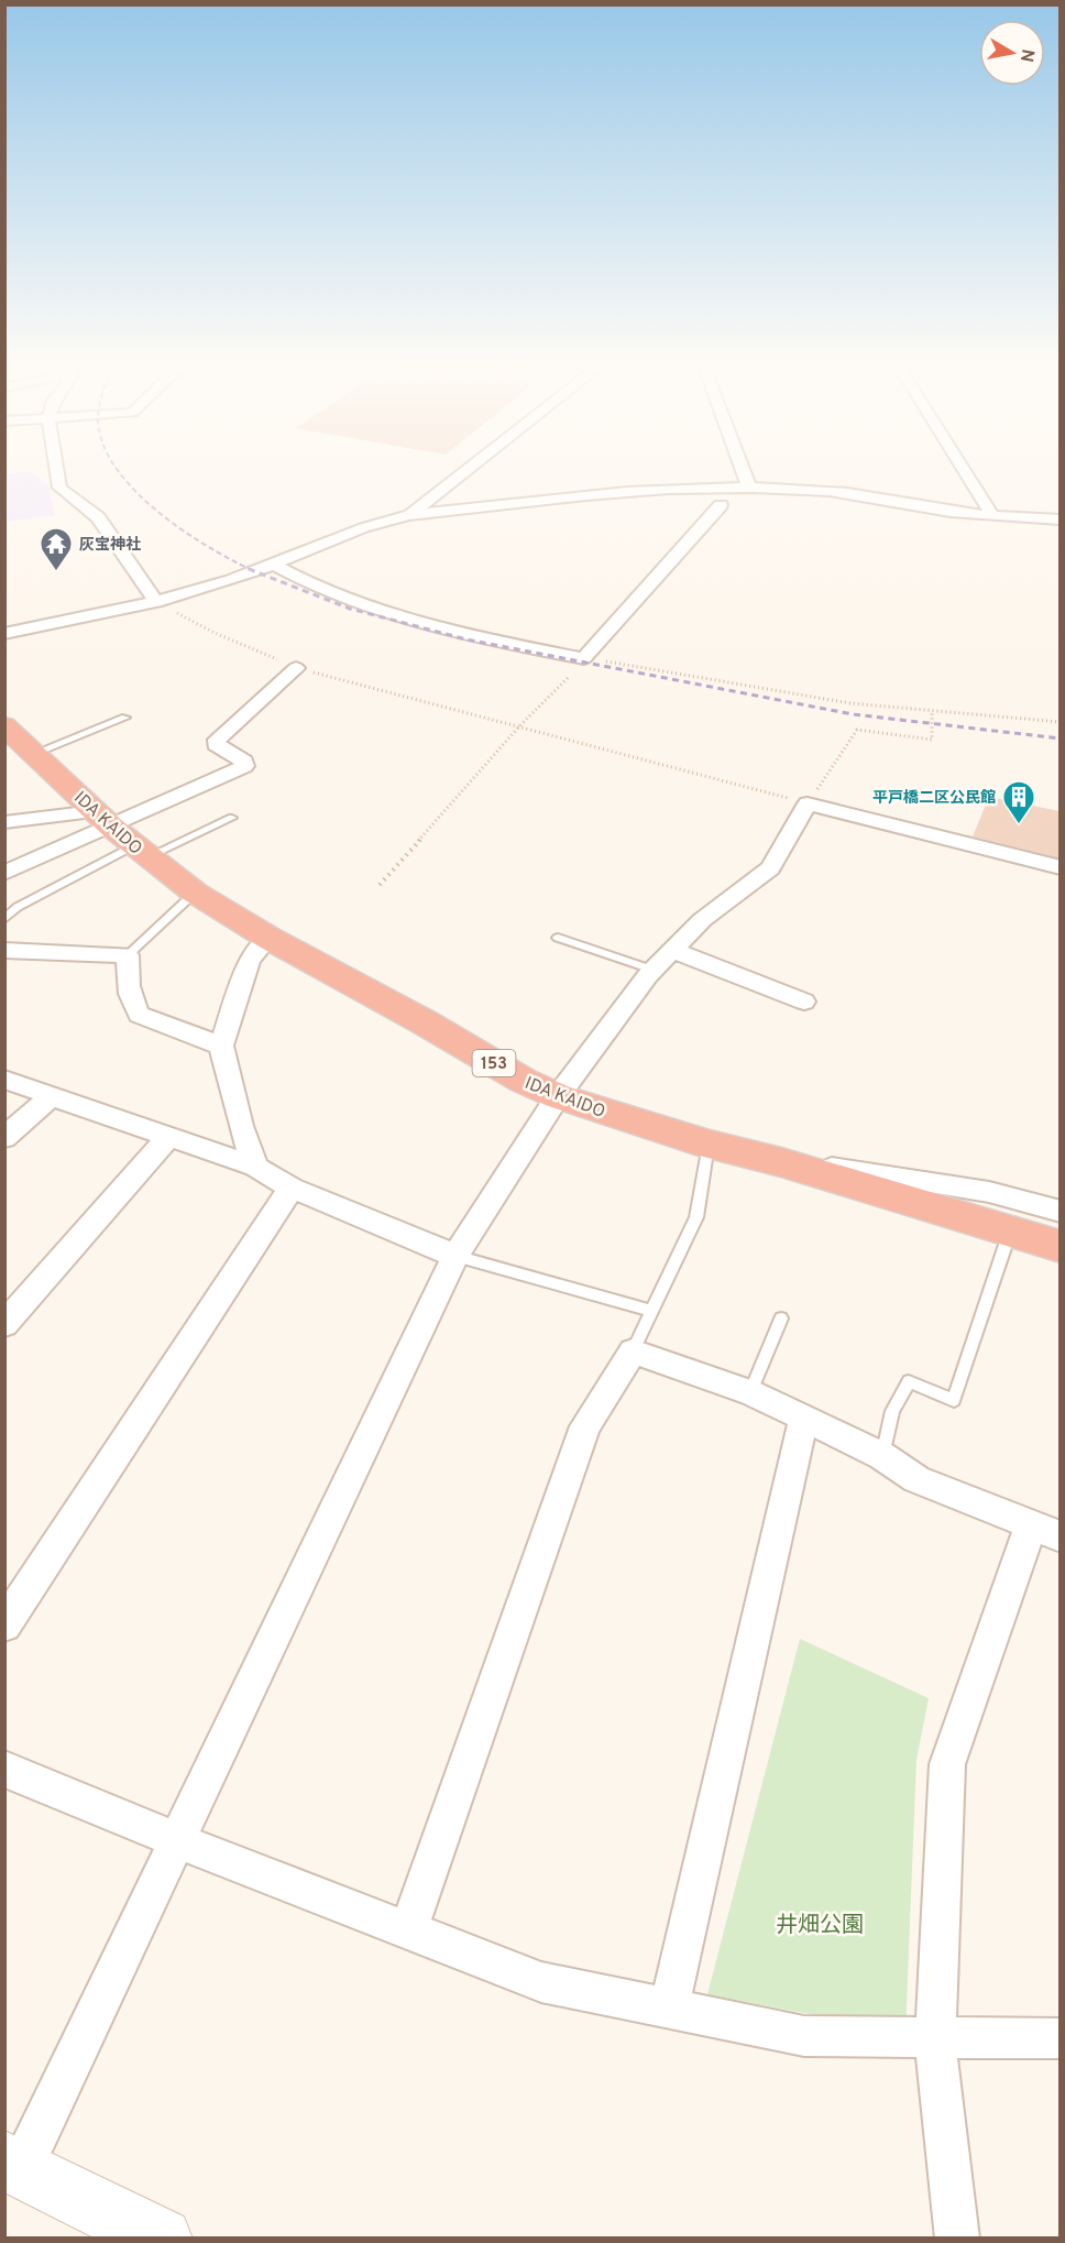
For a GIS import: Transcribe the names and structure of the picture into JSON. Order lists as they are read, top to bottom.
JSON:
{
  "streets": {
    "highway": ["IDA KAIDO", "153"]
  },
  "parks": ["井畑公園"],
  "places": {
    "temple": ["灰宝神社"],
    "building": ["平戸橋二区公民館"]
  },
  "north": "right"
}
